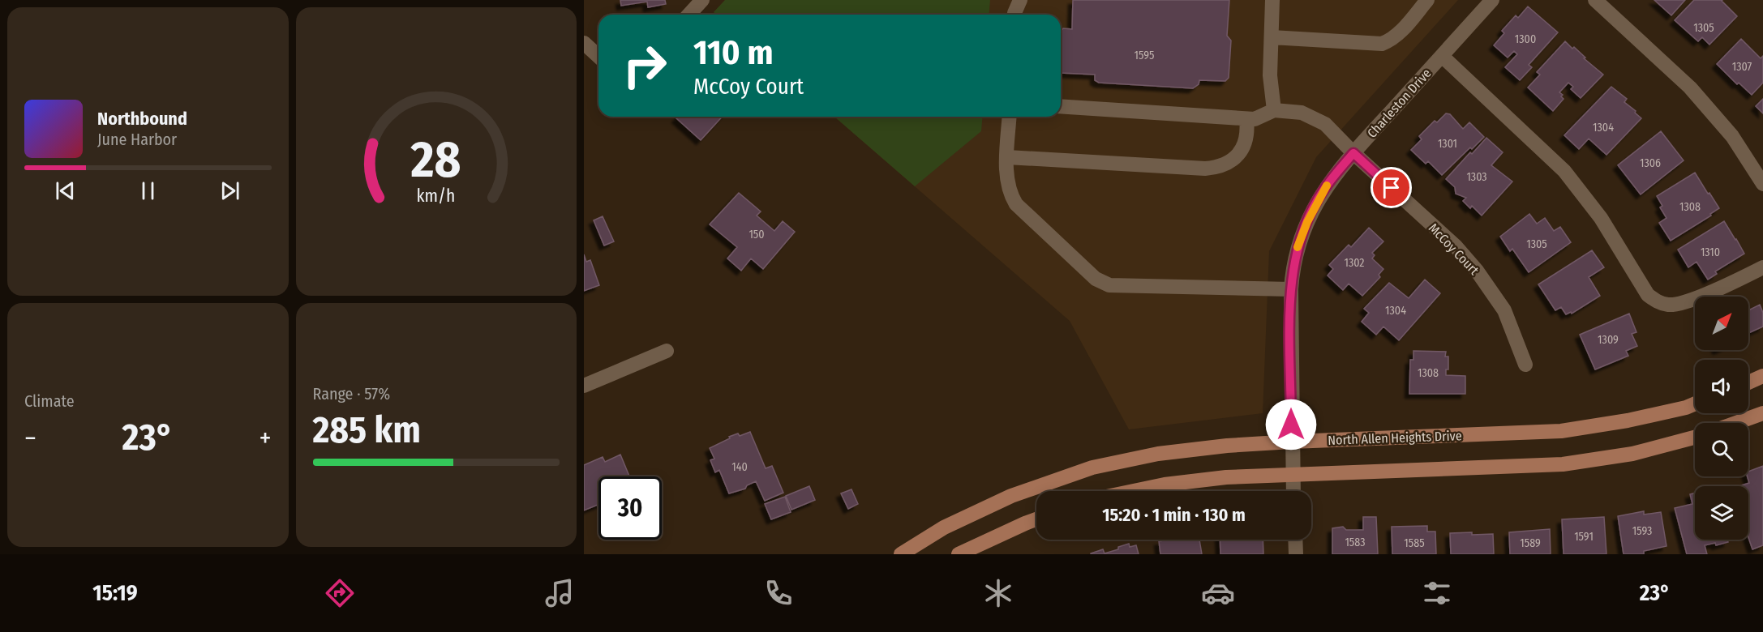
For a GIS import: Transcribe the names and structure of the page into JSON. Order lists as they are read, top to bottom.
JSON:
{
  "streets": {
    "main road": ["North Allen Heights Drive"],
    "street": ["Charleston Drive", "McCoy Court"]
  },
  "crossings": [
    ["Charleston Drive", "McCoy Court"],
    ["Charleston Drive", "North Allen Heights Drive"]
  ],
  "house_numbers": [
    "1305",
    "1300",
    "1595",
    "1307",
    "1304",
    "1301",
    "1306",
    "1303",
    "1308",
    "150",
    "1305",
    "1310",
    "1302",
    "1304",
    "1309",
    "1308",
    "140",
    "1593",
    "1591",
    "1583",
    "1585",
    "1589"
  ],
  "north": "top right",
  "page": {
    "turn": ["110 m", "McCoy Court"],
    "song": ["Northbound", "June Harbor"],
    "tile": [
      "Climate",
      ["Range · 57%", "285 km"]
    ],
    "heat": ["−", "23°", "+"],
    "limit": "30",
    "trip": "15:20 · 1 min · 130 m",
    "tabs": ["15:19", "23°"],
    "gauge": ["28", "km/h"]
  }
}
